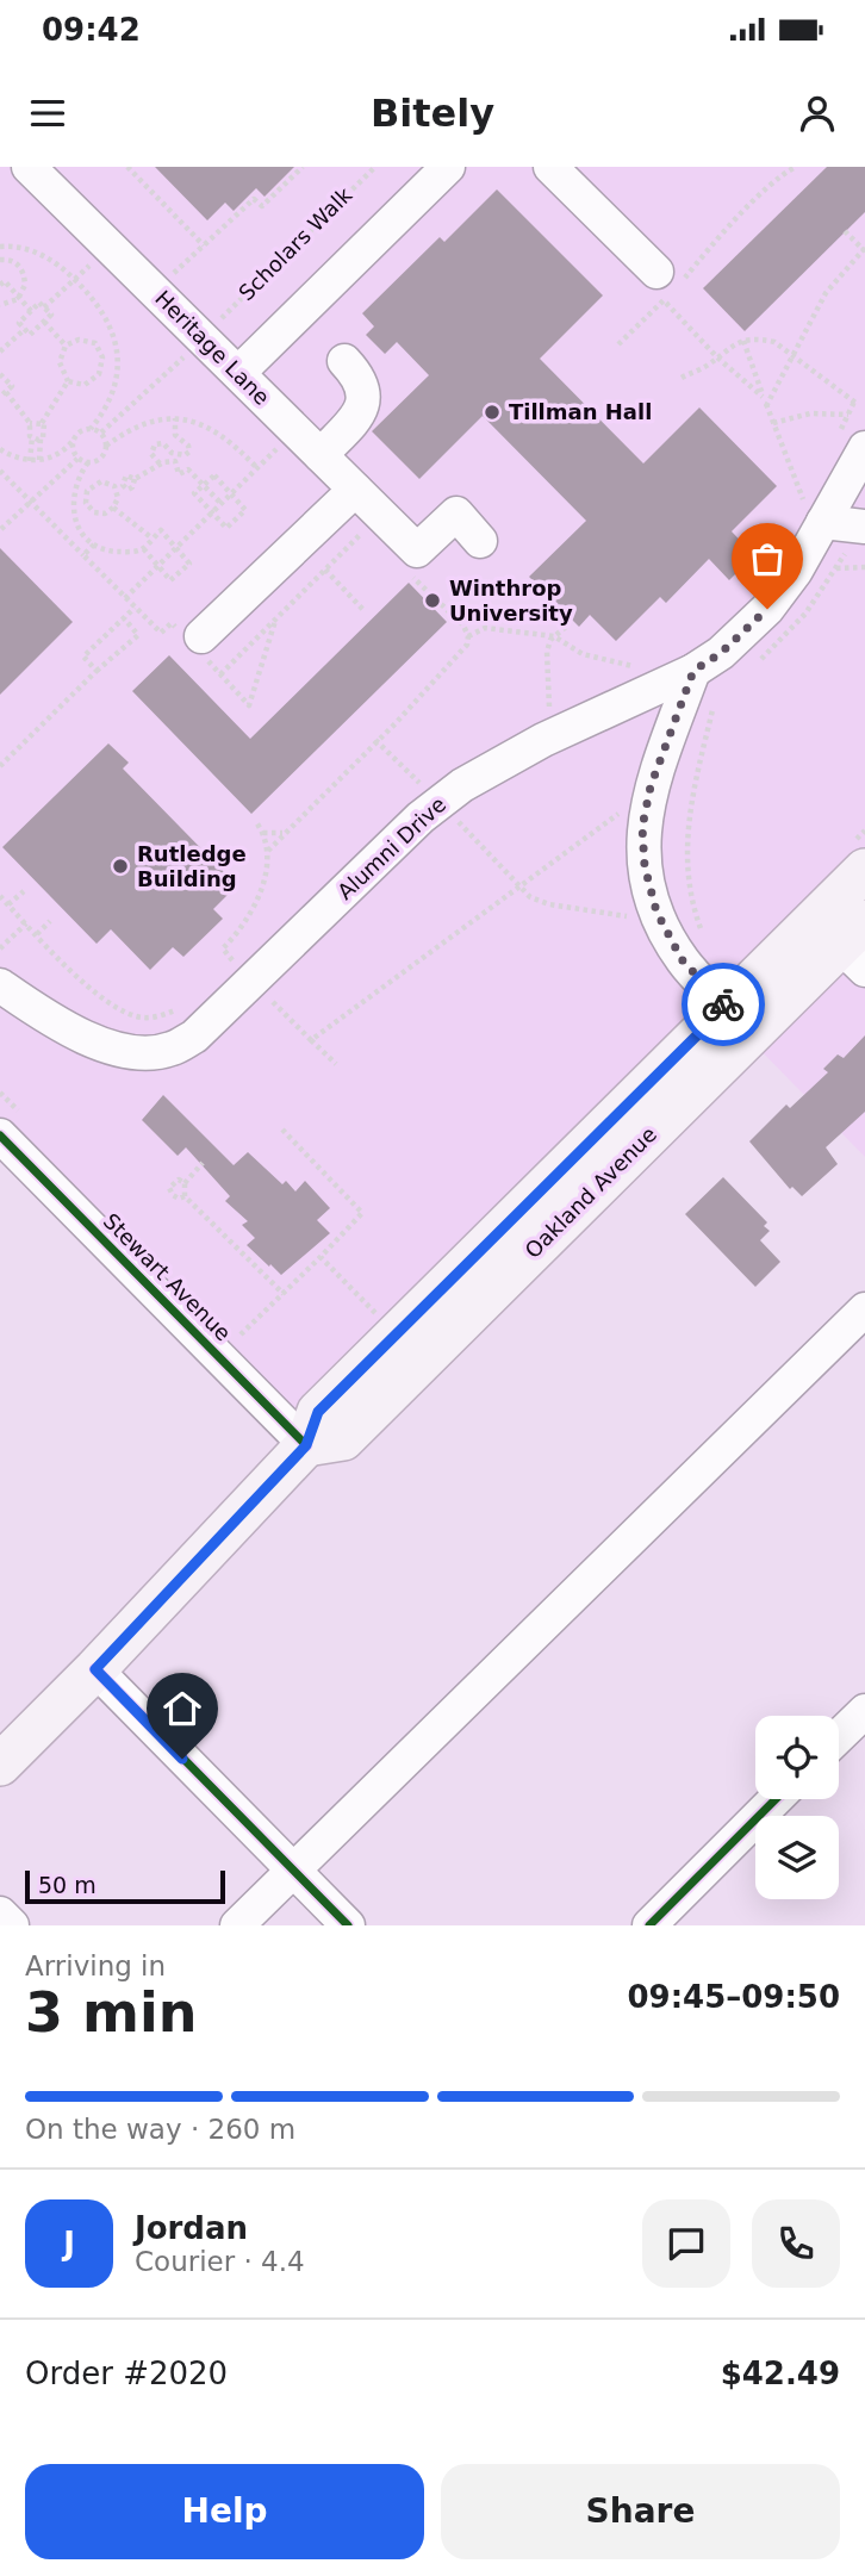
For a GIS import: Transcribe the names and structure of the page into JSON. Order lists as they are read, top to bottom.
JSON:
{
  "streets": {
    "main road": ["Oakland Avenue"],
    "street": ["Heritage Lane", "Alumni Drive", "Stewart Avenue"],
    "path": ["Scholars Walk"]
  },
  "crossings": [
    ["Oakland Avenue", "Stewart Avenue"]
  ],
  "places": ["Tillman Hall", "Winthrop University", "Rutledge Building"],
  "scale_bar": "50 m",
  "page": {
    "status": "09:42",
    "header": "Bitely",
    "scale": "50 m",
    "heading": ["3 min", "Arriving in", "09:45–09:50"],
    "panel": [
      "Jordan",
      "Courier · 4.4",
      "Order #2020",
      "$42.49"
    ],
    "bar": "On the way · 260 m",
    "round": "J",
    "buttons": ["Help", "Share"]
  }
}
